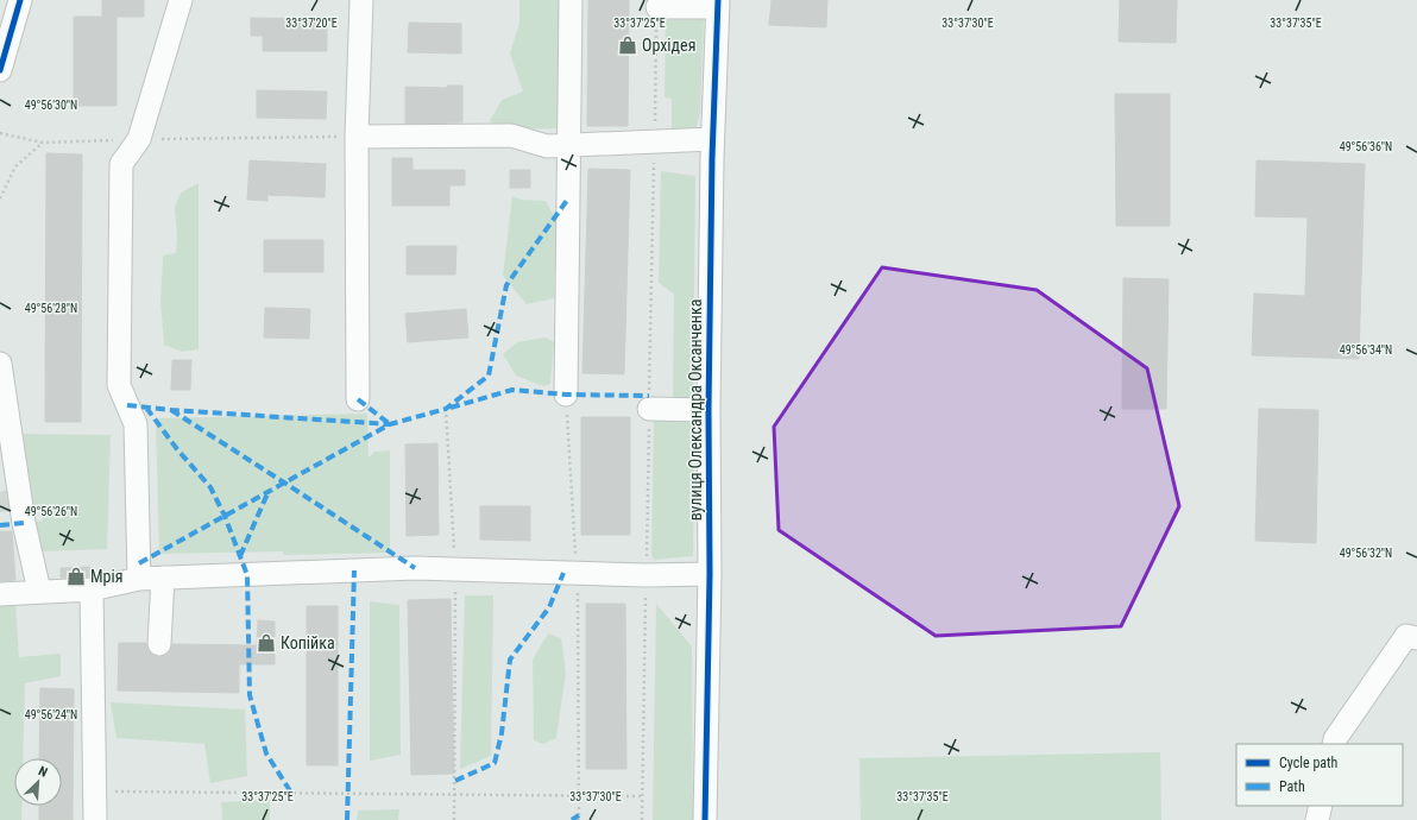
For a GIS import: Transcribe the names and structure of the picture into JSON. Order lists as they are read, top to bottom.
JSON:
{
  "streets": {
    "street": ["вулиця Олександра Оксанченка"]
  },
  "places": {
    "shop": ["Орхідея", "Мрія", "Копійка"]
  },
  "legend": ["Cycle path", "Path"],
  "north": "top right",
  "coordinates": [
    "33°37'20\"E",
    "33°37'25\"E",
    "33°37'30\"E",
    "33°37'35\"E",
    "49°56'30\"N",
    "49°56'36\"N",
    "49°56'28\"N",
    "49°56'34\"N",
    "49°56'26\"N",
    "49°56'32\"N",
    "49°56'24\"N"
  ]
}
